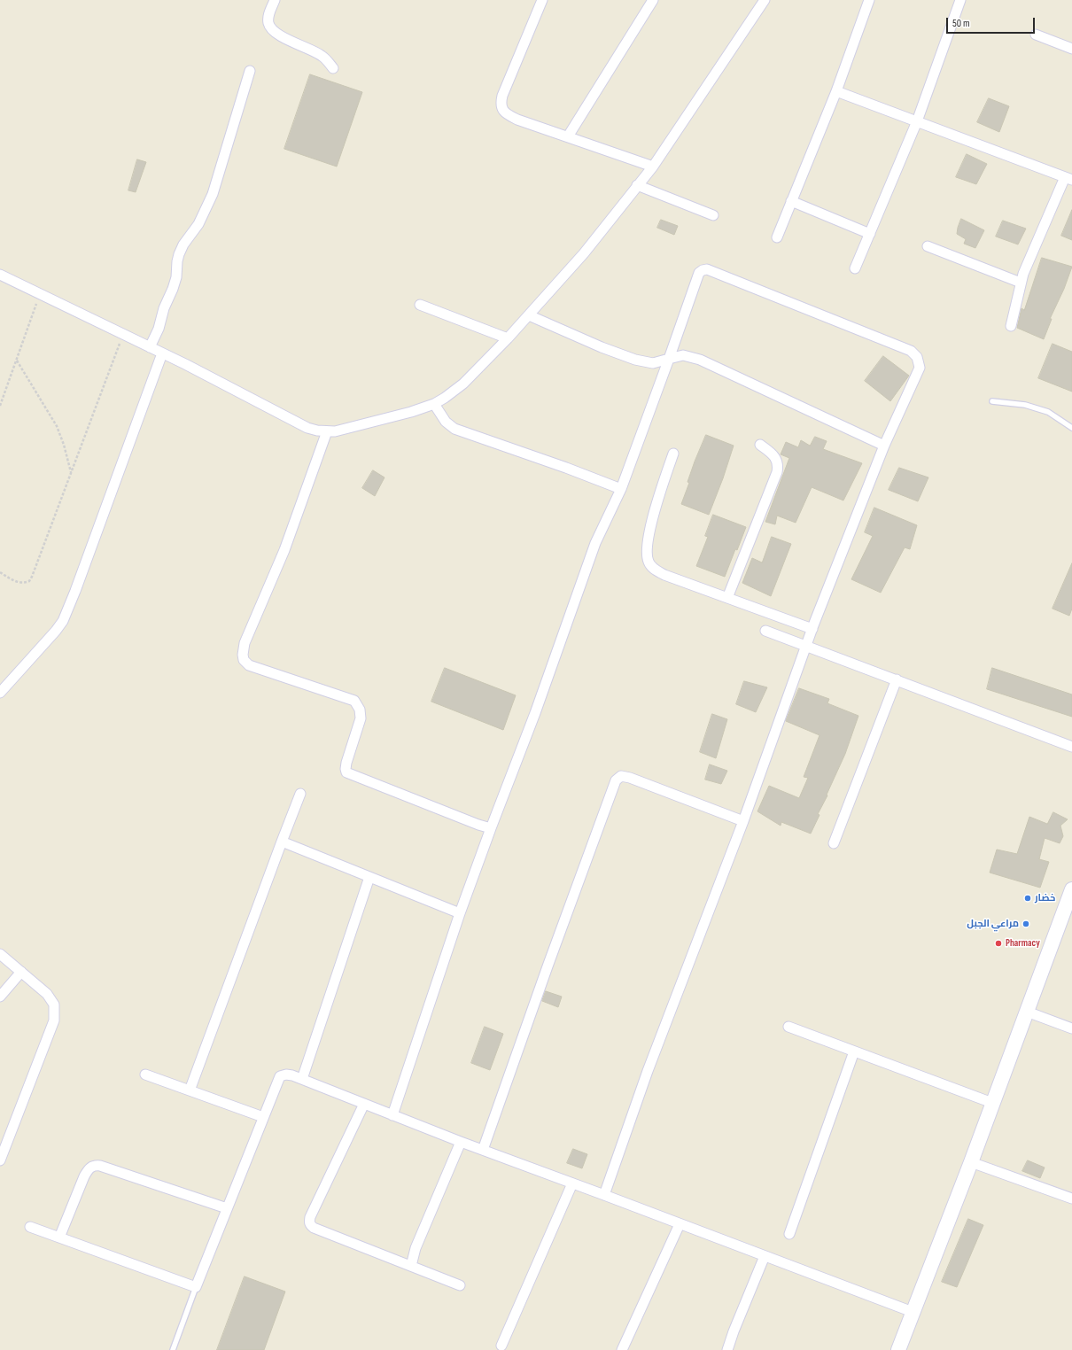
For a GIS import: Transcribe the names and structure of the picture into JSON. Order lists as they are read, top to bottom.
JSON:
{
  "places": ["خضار", "مراعي الجبل", "Pharmacy"],
  "scale_bar": "50 m"
}
